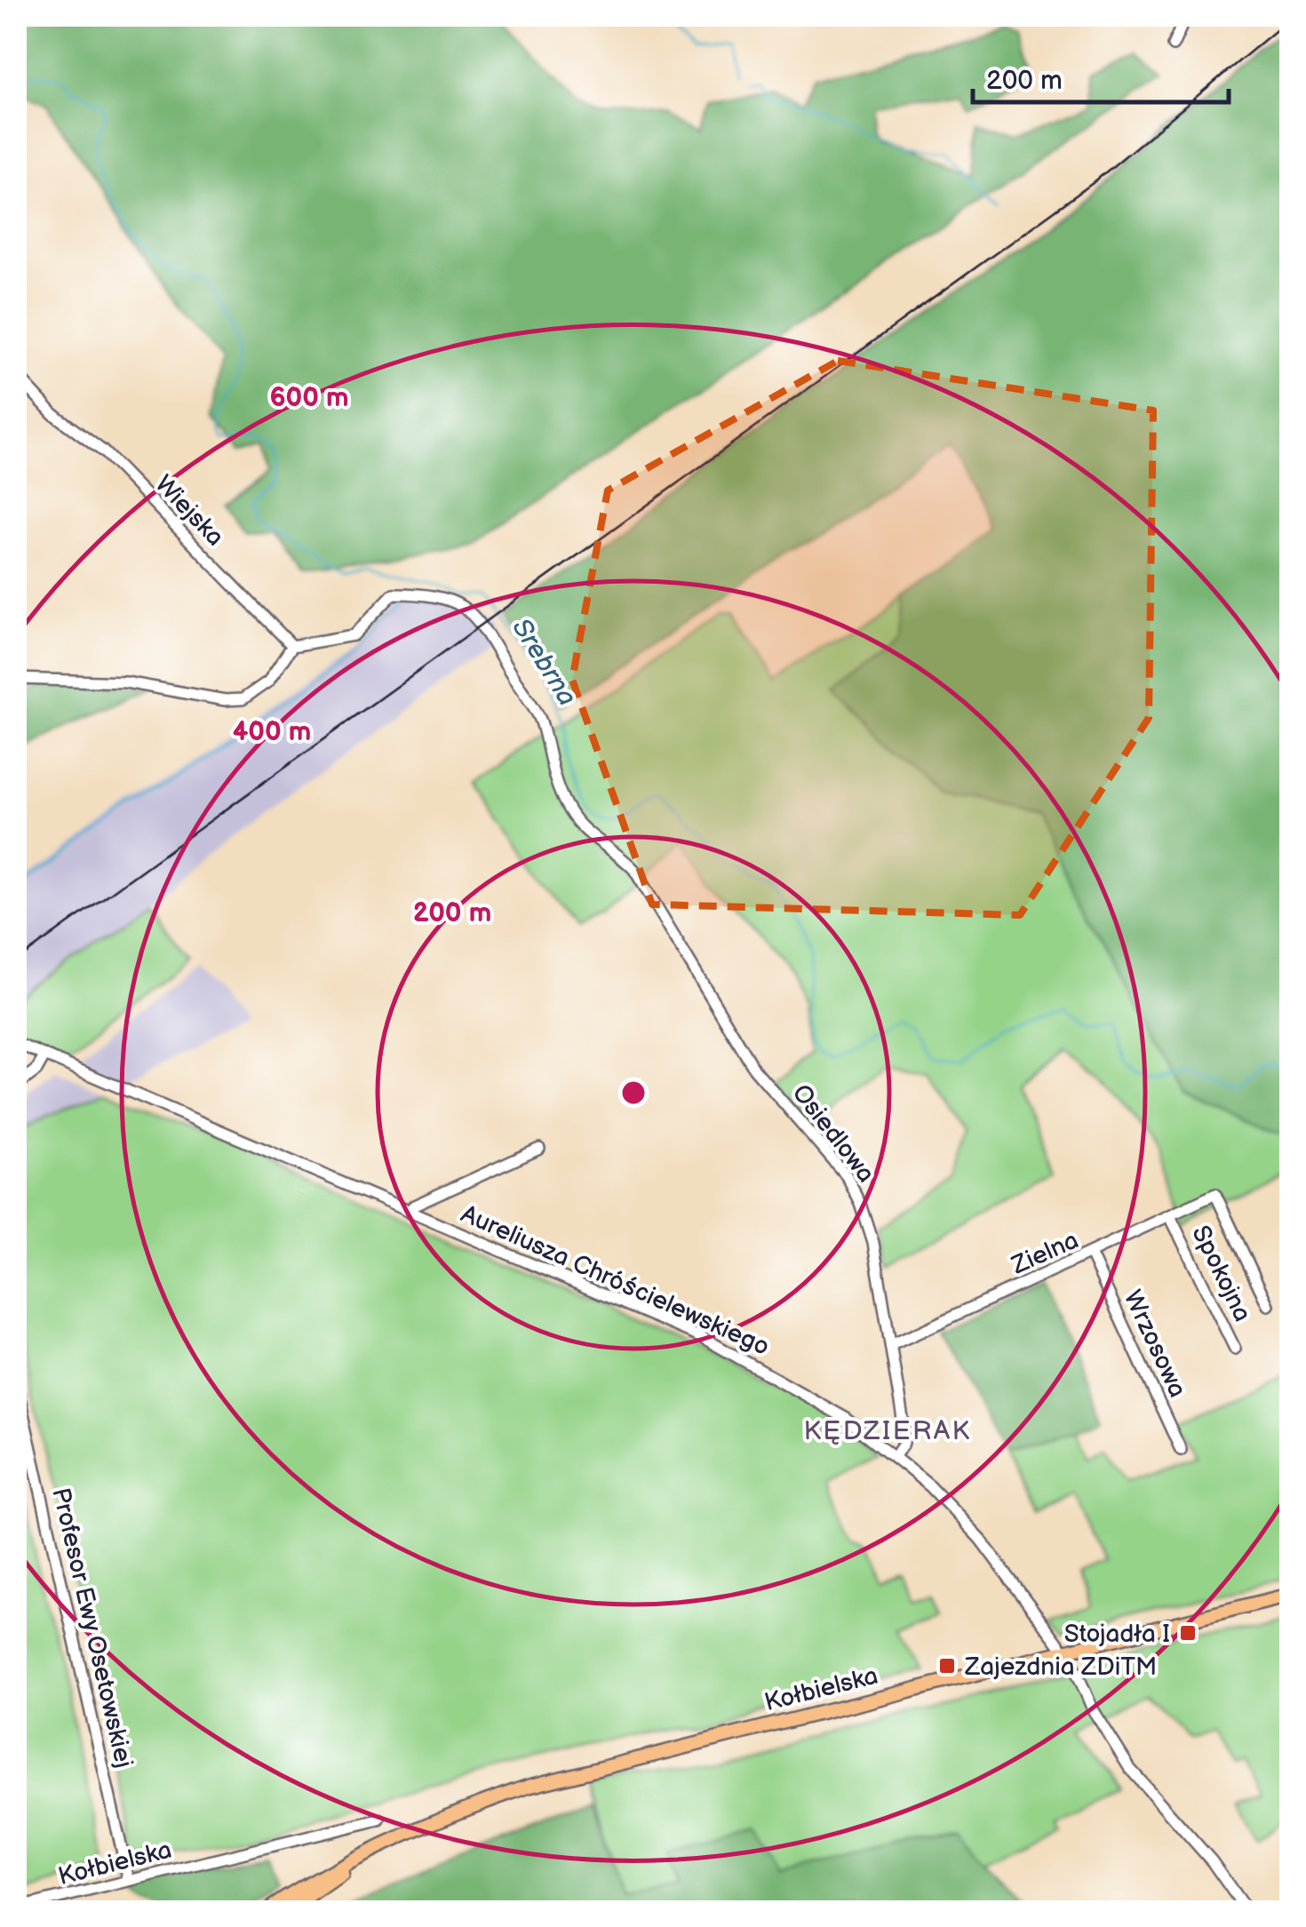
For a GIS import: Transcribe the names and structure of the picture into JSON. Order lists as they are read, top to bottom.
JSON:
{
  "streets": {
    "main road": ["Kołbielska"],
    "street": [
      "Wiejska",
      "Osiedlowa",
      "Zielna",
      "Spokojna",
      "Aureliusza Chróścielewskiego",
      "Wrzosowa",
      "Profesor Ewy Osetowskiej"
    ]
  },
  "crossings": [
    ["Wiejska", "Osiedlowa"],
    ["Osiedlowa", "Zielna"],
    ["Osiedlowa", "Aureliusza Chróścielewskiego"],
    ["Zielna", "Spokojna"],
    ["Zielna", "Wrzosowa"],
    ["Aureliusza Chróścielewskiego", "Kołbielska"],
    ["Profesor Ewy Osetowskiej", "Kołbielska"]
  ],
  "districts": ["KĘDZIERAK"],
  "water": ["Srebrna"],
  "places": {
    "transit": ["Stojadła I", "Zajezdnia ZDiTM"]
  },
  "scale_bar": "200 m",
  "rings": ["600 m", "400 m", "200 m"]
}
